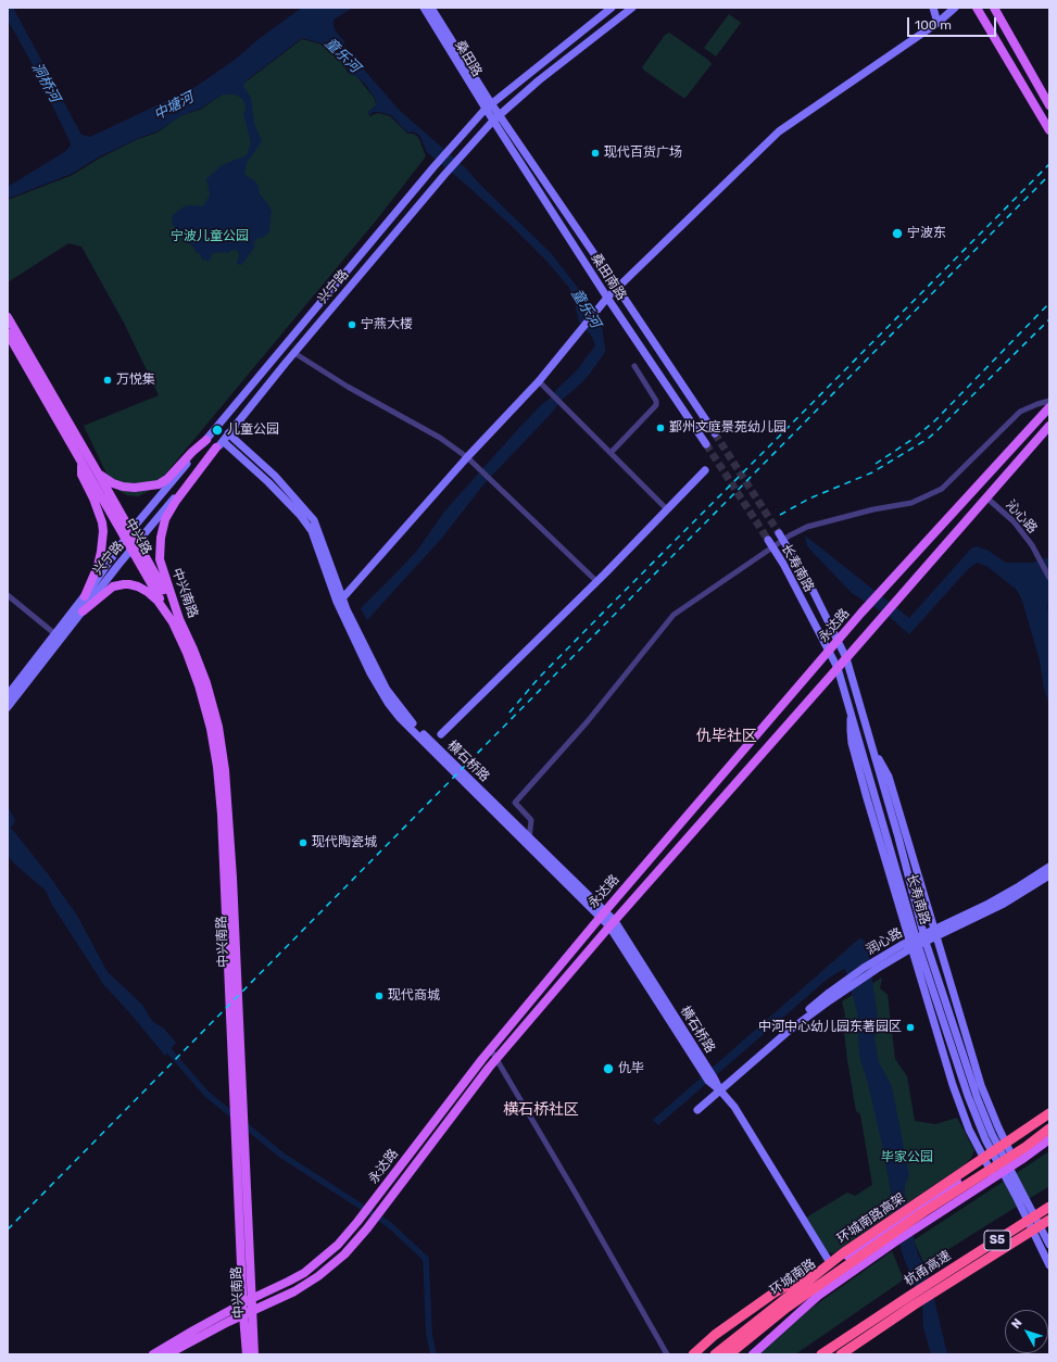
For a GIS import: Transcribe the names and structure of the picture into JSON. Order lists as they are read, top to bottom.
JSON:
{
  "streets": {
    "highway": ["环城南路高架", "S5", "杭甬高速"],
    "main road": [
      "桑田路",
      "桑田南路",
      "兴宁路",
      "中兴路",
      "长寿南路",
      "中兴南路",
      "永达路",
      "横石桥路",
      "润心路",
      "环城南路"
    ],
    "street": ["沁心路"]
  },
  "crossings": [
    ["桑田路", "桑田南路"],
    ["桑田路", "兴宁路"],
    ["桑田南路", "兴宁路"],
    ["兴宁路", "中兴路"],
    ["兴宁路", "中兴南路"],
    ["兴宁路", "横石桥路"],
    ["沁心路", "永达路"],
    ["中兴路", "中兴南路"],
    ["长寿南路", "永达路"],
    ["中兴南路", "永达路"],
    ["中兴南路", "横石桥路"],
    ["永达路", "横石桥路"],
    ["横石桥路", "润心路"]
  ],
  "districts": ["仇毕社区", "横石桥社区"],
  "water": ["童乐河", "洞桥河", "中塘河"],
  "parks": ["宁波儿童公园", "毕家公园"],
  "places": [
    "现代百货广场",
    "宁波东",
    "宁燕大楼",
    "万悦集",
    "鄞州文庭景苑幼儿园",
    "儿童公园",
    "现代陶瓷城",
    "现代商城",
    "中河中心幼儿园东著园区",
    "仇毕"
  ],
  "scale_bar": "100 m",
  "north": "top left"
}
